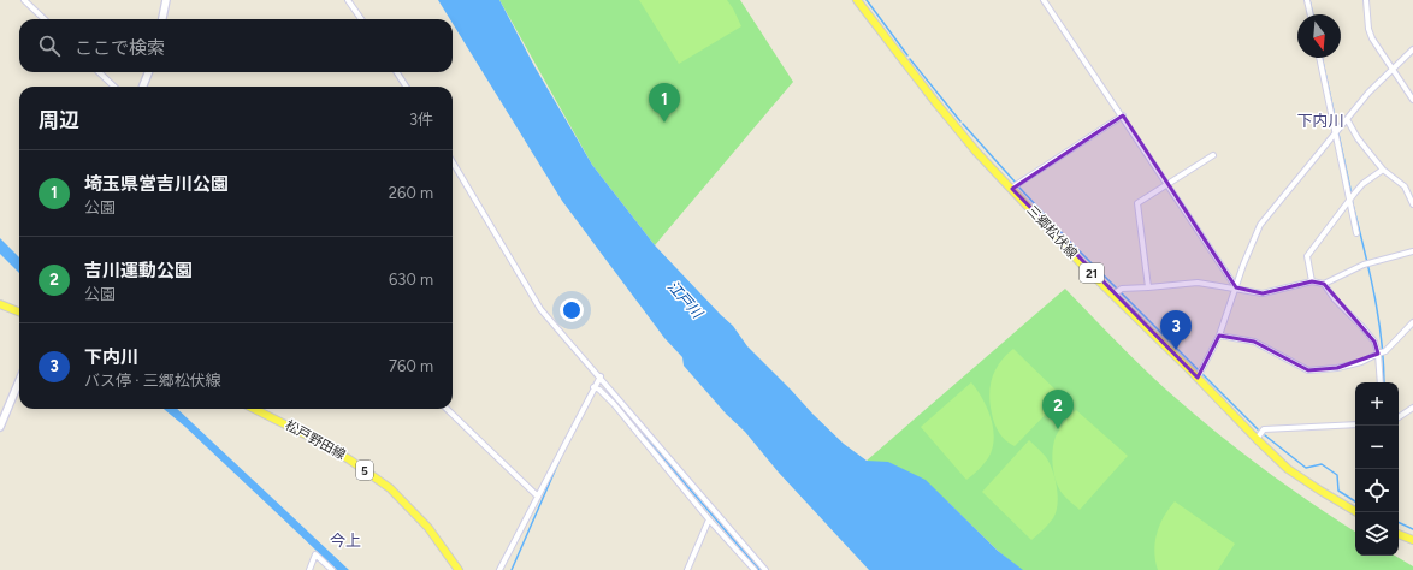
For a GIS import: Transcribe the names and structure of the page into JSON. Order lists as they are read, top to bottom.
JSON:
{
  "streets": {
    "main road": [
      "三郷松伏線",
      "21",
      "松戸野田線",
      "5"
    ]
  },
  "districts": ["下内川", "今上"],
  "water": ["江戸川"],
  "north": "bottom",
  "page": {
    "search": "ここで検索",
    "pins": ["1", "3", "2"],
    "heading": ["周辺", "3件"],
    "list": [
      {
        "mark": "1",
        "name": "埼玉県営吉川公園",
        "note": "公園",
        "value": "260 m"
      },
      {
        "mark": "2",
        "name": "吉川運動公園",
        "note": "公園",
        "value": "630 m"
      },
      {
        "mark": "3",
        "name": "下内川",
        "note": "バス停 · 三郷松伏線",
        "value": "760 m"
      }
    ],
    "map_buttons": ["+", "−"]
  }
}
